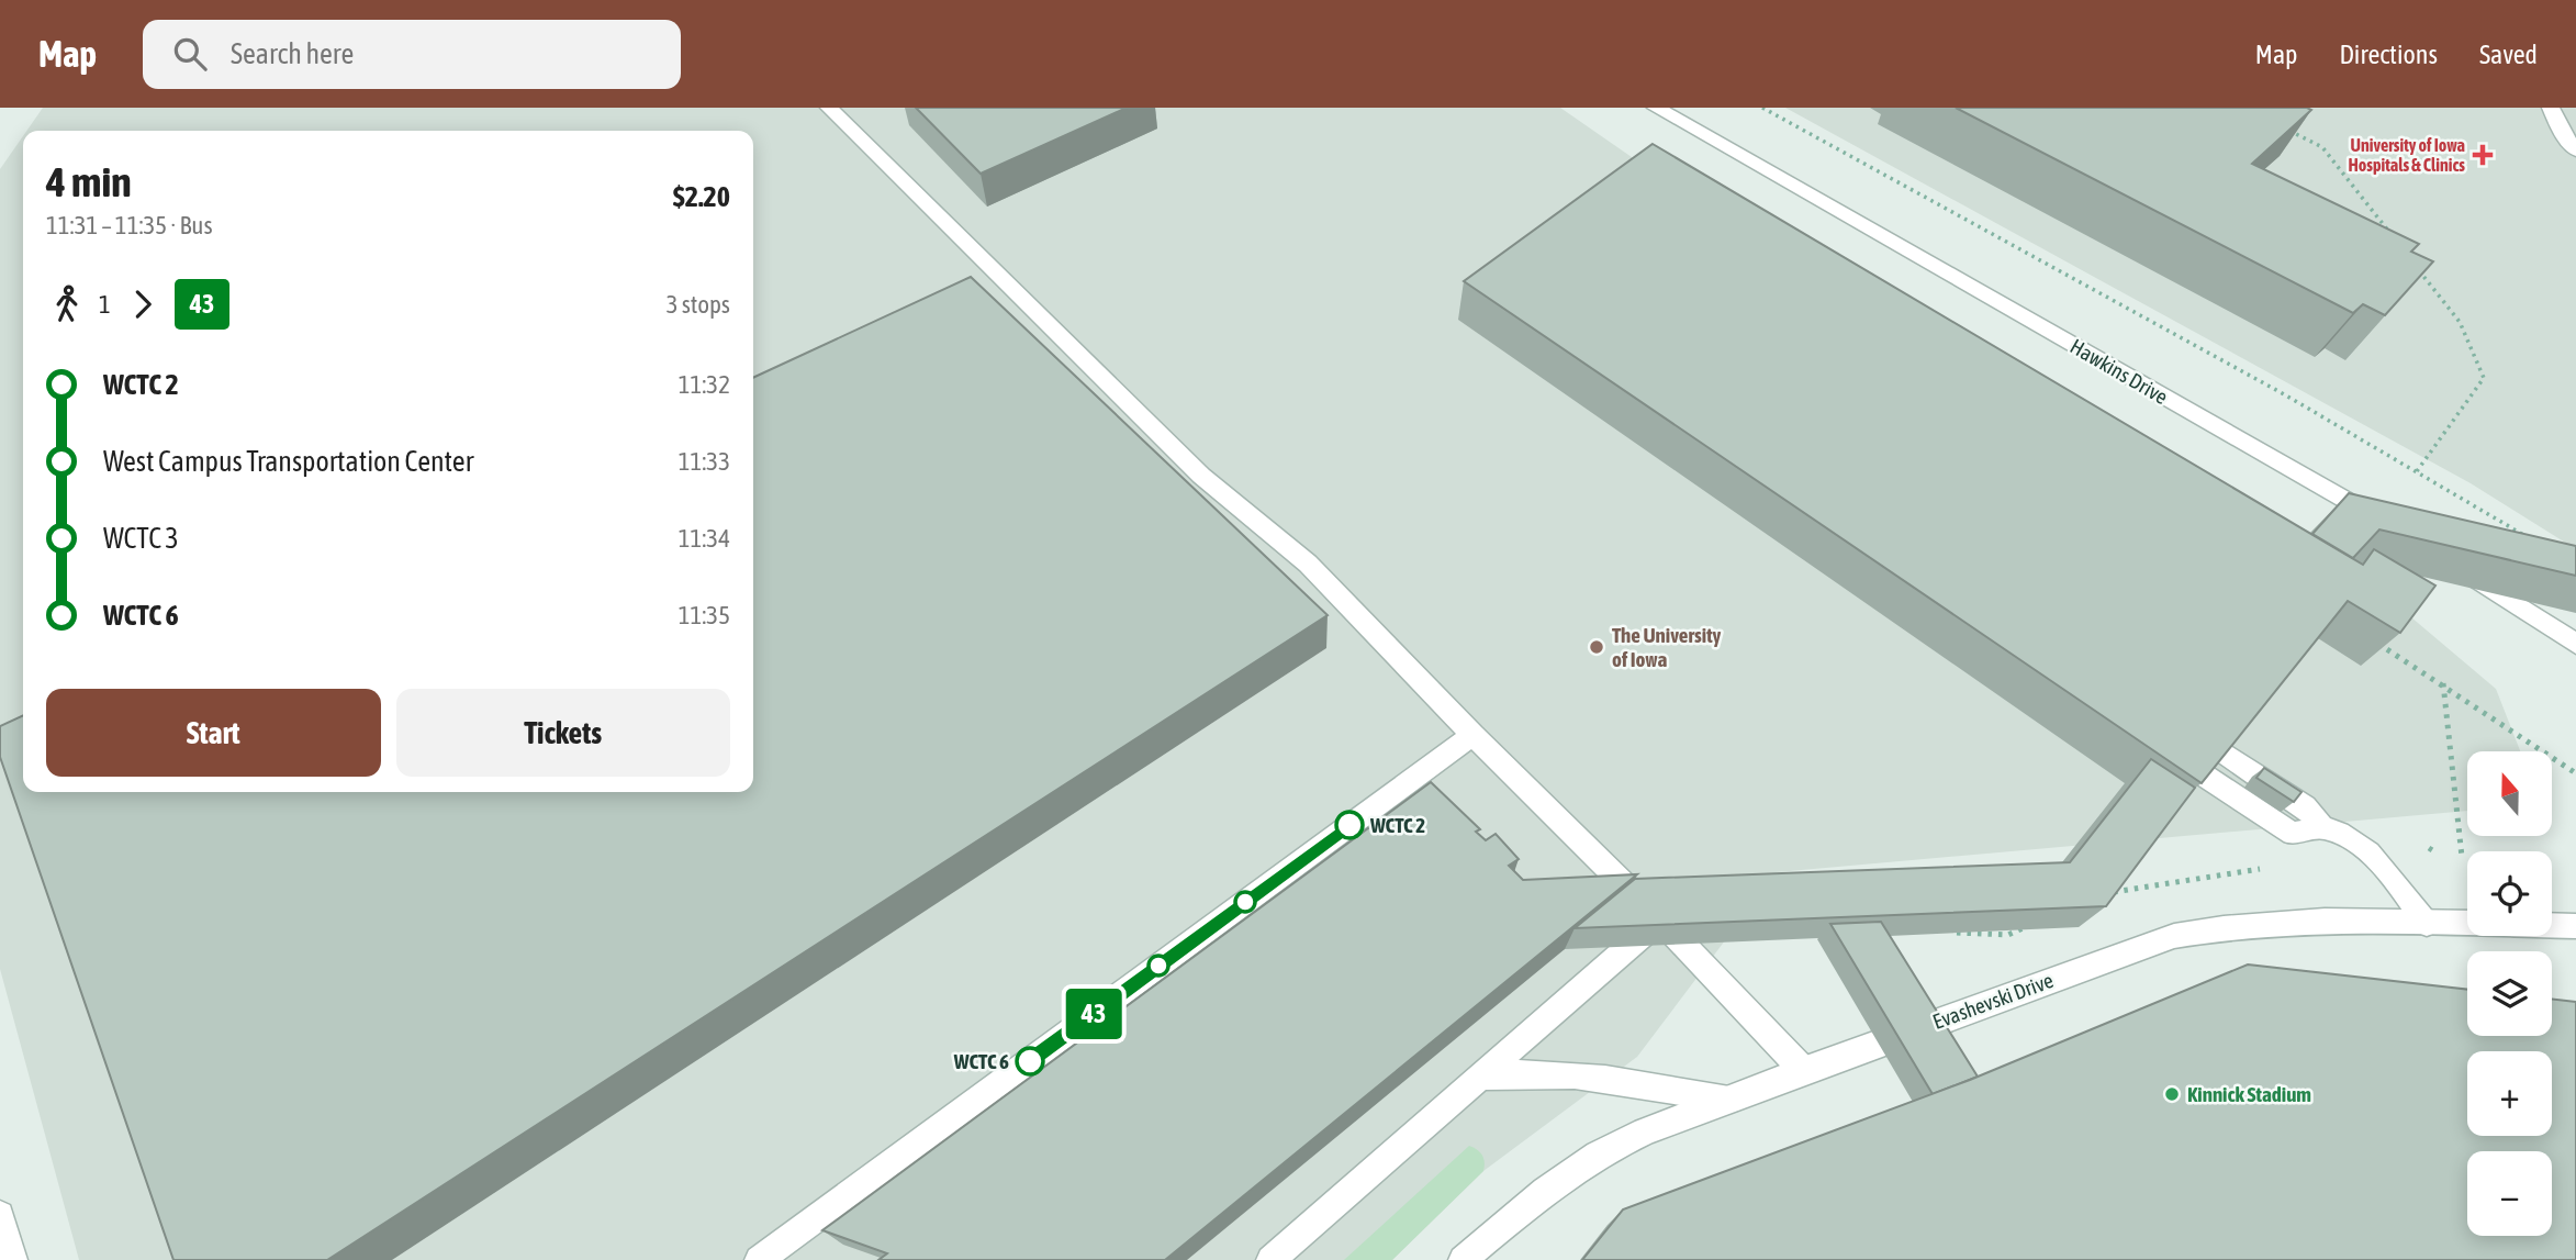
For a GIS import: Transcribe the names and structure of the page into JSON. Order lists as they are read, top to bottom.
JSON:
{
  "streets": {
    "street": ["Hawkins Drive", "Evashevski Drive"]
  },
  "places": {
    "health": ["University of Iowa Hospitals & Clinics"],
    "other": [
      "The University of Iowa",
      "WCTC 2",
      "WCTC 6",
      "Kinnick Stadium"
    ]
  },
  "lines": ["bus line 43"],
  "north": "top",
  "page": {
    "header": "Map",
    "search": "Search here",
    "nav": ["Map", "Directions", "Saved"],
    "on_map": "43",
    "heading": ["4 min", "11:31 – 11:35 · Bus", "$2.20"],
    "legs": ["1", "43", "3 stops"],
    "list": [
      {
        "name": "WCTC 2",
        "value": "11:32"
      },
      {
        "name": "West Campus Transportation Center",
        "value": "11:33"
      },
      {
        "name": "WCTC 3",
        "value": "11:34"
      },
      {
        "name": "WCTC 6",
        "value": "11:35"
      }
    ],
    "buttons": ["Start", "Tickets"],
    "map_buttons": ["+", "−"]
  }
}
